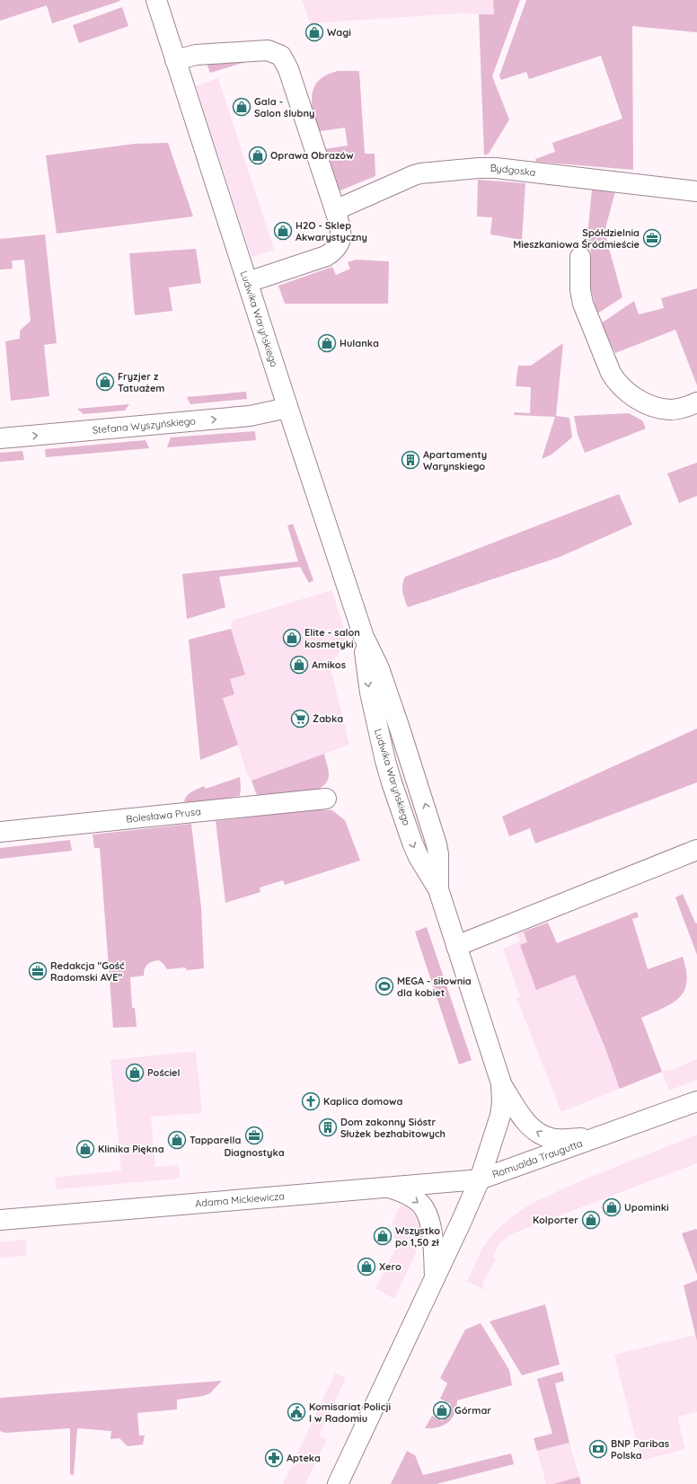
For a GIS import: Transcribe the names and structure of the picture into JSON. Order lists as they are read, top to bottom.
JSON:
{
  "streets": {
    "street": [
      "Bydgoska",
      "Ludwika Waryńskiego",
      "Stefana Wyszyńskiego",
      "Bolesława Prusa",
      "Romualda Traugutta",
      "Adama Mickiewicza"
    ]
  },
  "crossings": [
    ["Ludwika Waryńskiego", "Stefana Wyszyńskiego"],
    ["Ludwika Waryńskiego", "Romualda Traugutta"],
    ["Ludwika Waryńskiego", "Adama Mickiewicza"],
    ["Romualda Traugutta", "Adama Mickiewicza"]
  ],
  "one_way": ["Stefana Wyszyńskiego"],
  "places": {
    "shop": [
      "Wagi",
      "Gala - Salon ślubny",
      "Oprawa Obrazów",
      "H2O - Sklep Akwarystyczny",
      "Hulanka",
      "Fryzjer z Tatuażem",
      "Elite - salon kosmetyki",
      "Amikos",
      "Pościel",
      "Tapparella",
      "Klinika Piękna",
      "Upominki",
      "Kolporter",
      "Wszystko po 1,50 zł",
      "Xero",
      "Górmar"
    ],
    "office": ["Spółdzielnia Mieszkaniowa Śródmieście", "Redakcja \"Gość Radomski AVE\"", "Diagnostyka"],
    "building": ["Apartamenty Warynskiego", "Dom zakonny Sióstr Służek bezhabitowych"],
    "supermarket": ["Żabka"],
    "sports": ["MEGA - siłownia dla kobiet"],
    "church": ["Kaplica domowa"],
    "public building": ["Komisariat Policji I w Radomiu"],
    "bank": ["BNP Paribas Polska"],
    "pharmacy": ["Apteka"]
  }
}
